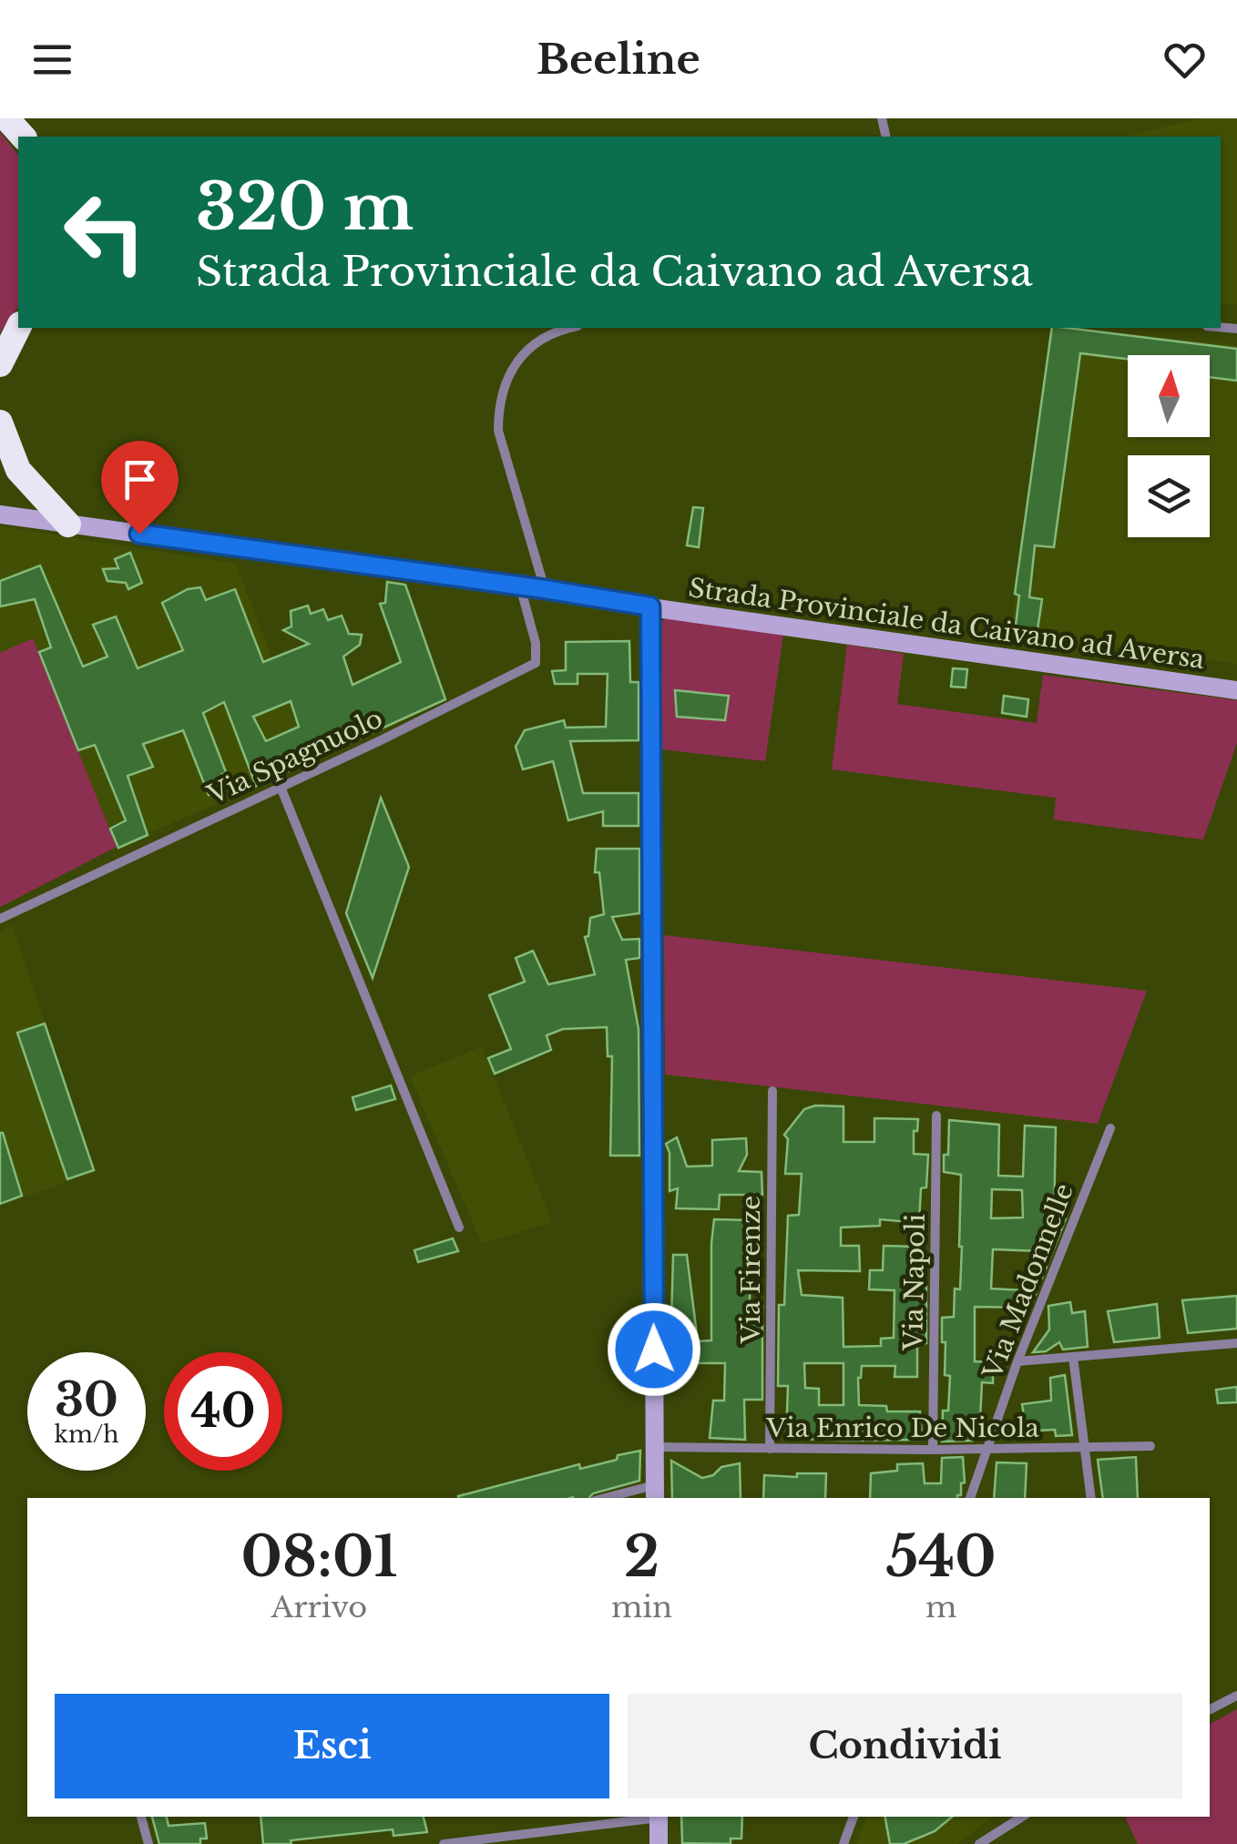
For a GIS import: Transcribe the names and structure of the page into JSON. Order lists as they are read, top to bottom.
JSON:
{
  "streets": {
    "main road": ["Strada Provinciale da Caivano ad Aversa"],
    "street": [
      "Via Spagnuolo",
      "Via Firenze",
      "Via Madonnelle",
      "Via Napoli",
      "Via Enrico De Nicola"
    ]
  },
  "crossings": [
    ["Strada Provinciale da Caivano ad Aversa", "Via Spagnuolo"],
    ["Via Firenze", "Via Enrico De Nicola"],
    ["Via Madonnelle", "Via Enrico De Nicola"],
    ["Via Napoli", "Via Enrico De Nicola"]
  ],
  "north": "top",
  "page": {
    "header": "Beeline",
    "turn": ["320 m", "Strada Provinciale da Caivano ad Aversa"],
    "speed": "30 km/h",
    "limit": "40",
    "eta": [
      "08:01",
      "Arrivo",
      "2",
      "min",
      "540",
      "m"
    ],
    "buttons": ["Esci", "Condividi"]
  }
}
